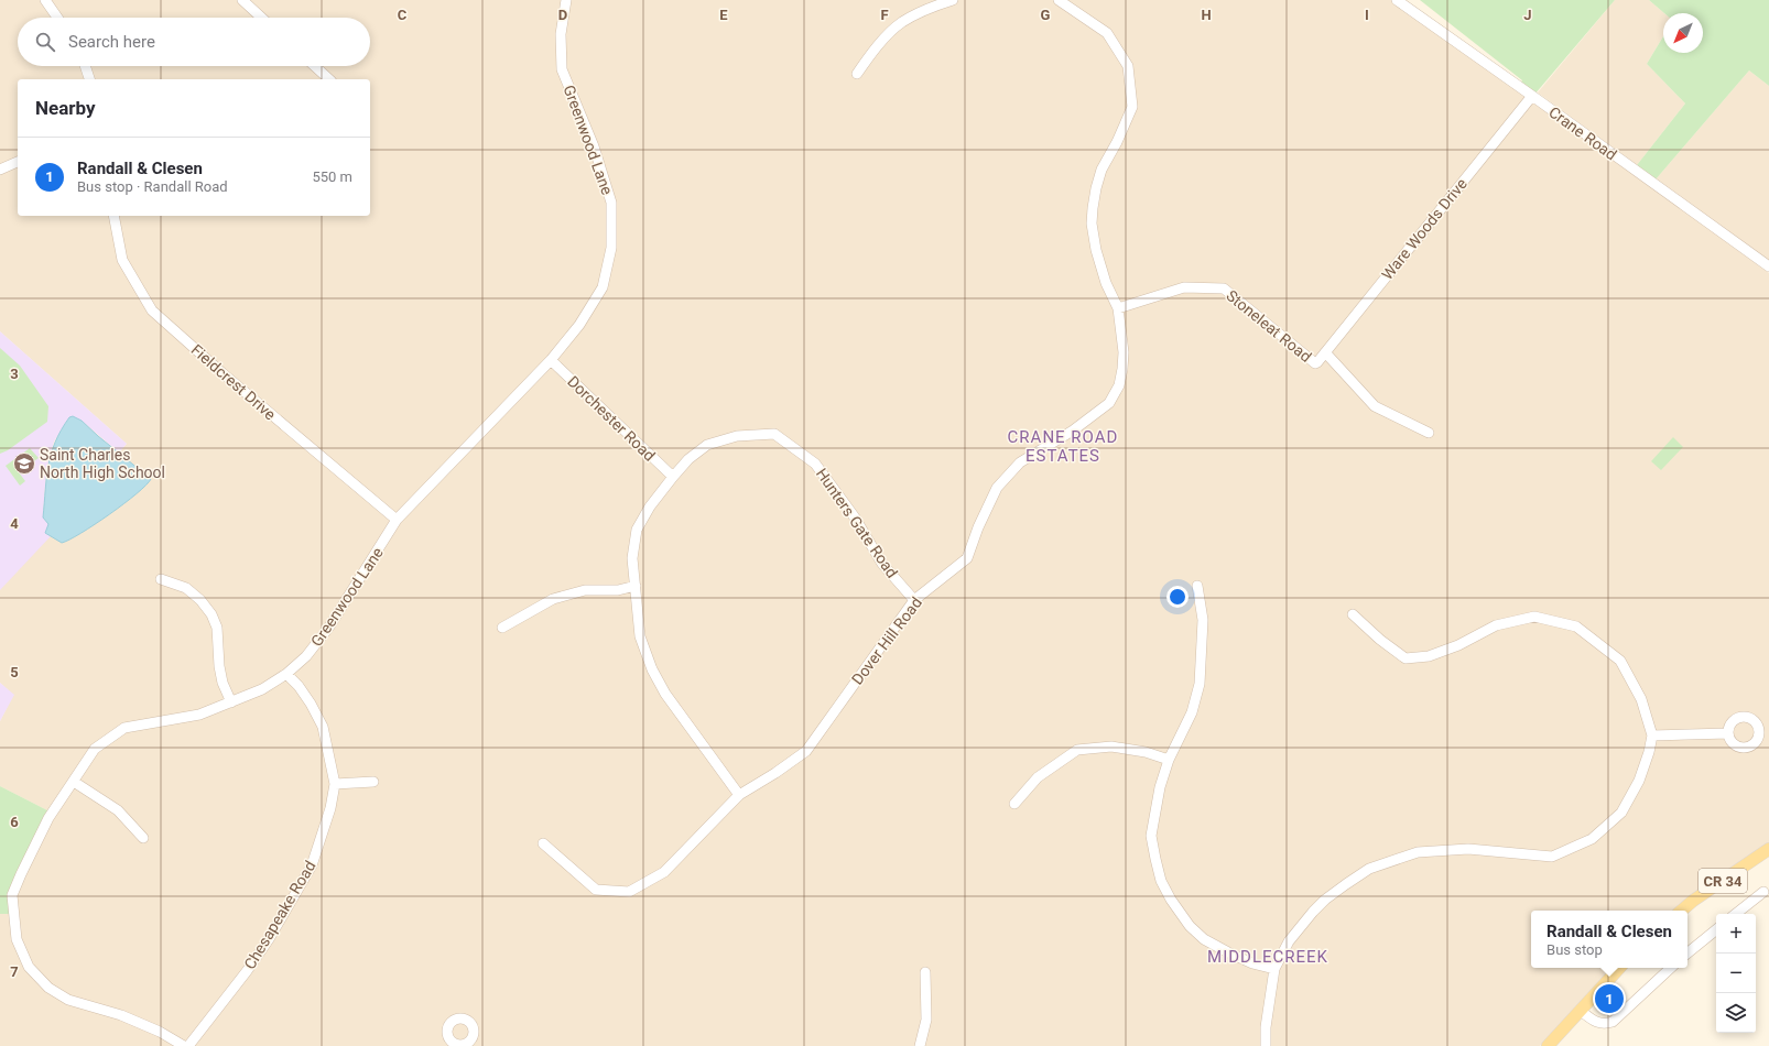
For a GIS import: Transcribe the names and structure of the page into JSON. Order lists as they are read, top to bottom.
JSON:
{
  "streets": {
    "main road": ["CR 34"],
    "street": [
      "Crane Road",
      "Greenwood Lane",
      "Ware Woods Drive",
      "Stoneleat Road",
      "Fieldcrest Drive",
      "Dorchester Road",
      "Hunters Gate Road",
      "Dover Hill Road",
      "Chesapeake Road"
    ]
  },
  "crossings": [
    ["Crane Road", "Ware Woods Drive"],
    ["Greenwood Lane", "Fieldcrest Drive"],
    ["Greenwood Lane", "Dorchester Road"],
    ["Greenwood Lane", "Chesapeake Road"],
    ["Ware Woods Drive", "Stoneleat Road"],
    ["Stoneleat Road", "Dover Hill Road"],
    ["Dorchester Road", "Hunters Gate Road"],
    ["Hunters Gate Road", "Dover Hill Road"]
  ],
  "districts": ["CRANE ROAD ESTATES", "MIDDLECREEK"],
  "places": {
    "school or university": ["Saint Charles North High School"]
  },
  "north": "bottom left",
  "page": {
    "search": "Search here",
    "heading": "Nearby",
    "list": [
      {
        "mark": "1",
        "name": "Randall & Clesen",
        "note": "Bus stop · Randall Road",
        "value": "550 m"
      }
    ],
    "popup": ["Randall & Clesen", "Bus stop"],
    "map_buttons": ["+", "−"],
    "pins": "1"
  },
  "grid": {
    "columns": [
      "C",
      "D",
      "E",
      "F",
      "G",
      "H",
      "I",
      "J"
    ],
    "rows": [
      "3",
      "4",
      "5",
      "6",
      "7"
    ]
  }
}
